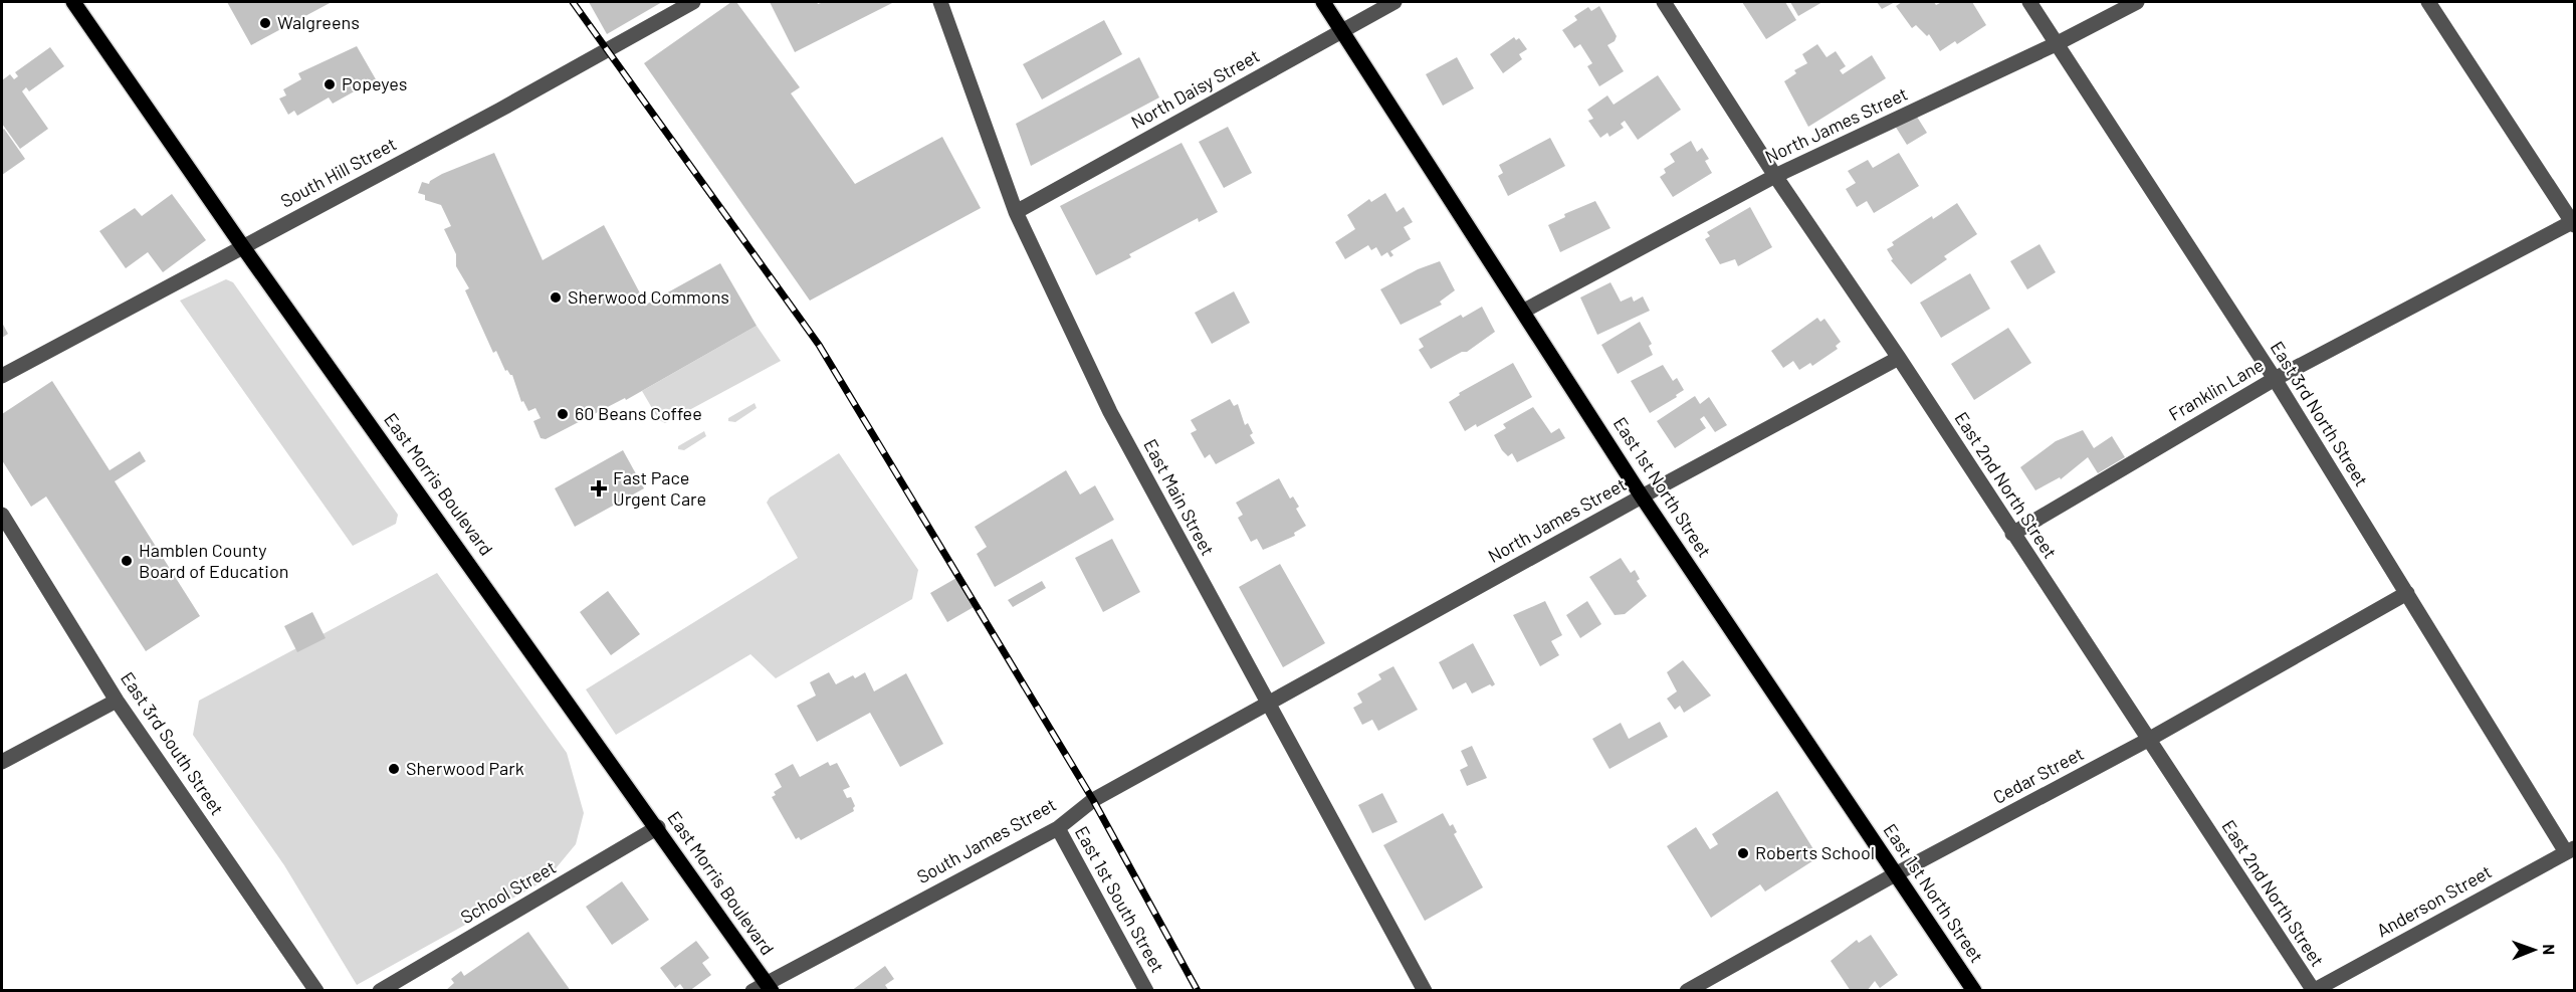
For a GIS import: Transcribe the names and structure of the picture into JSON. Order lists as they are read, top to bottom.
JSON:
{
  "streets": {
    "main road": ["East Morris Boulevard", "East 1st North Street"],
    "street": [
      "North Daisy Street",
      "North James Street",
      "South Hill Street",
      "Franklin Lane",
      "East 3rd North Street",
      "East 2nd North Street",
      "East Main Street",
      "East 3rd South Street",
      "Cedar Street",
      "South James Street",
      "School Street",
      "East 1st South Street",
      "Anderson Street"
    ]
  },
  "crossings": [
    ["North Daisy Street", "East 1st North Street"],
    ["North Daisy Street", "East Main Street"],
    ["North James Street", "East 3rd North Street"],
    ["North James Street", "East 2nd North Street"],
    ["North James Street", "East 1st North Street"],
    ["North James Street", "East Main Street"],
    ["North James Street", "South James Street"],
    ["South Hill Street", "East Morris Boulevard"],
    ["Franklin Lane", "East 3rd North Street"],
    ["Franklin Lane", "East 2nd North Street"],
    ["East 3rd North Street", "Cedar Street"],
    ["East 3rd North Street", "Anderson Street"],
    ["East Morris Boulevard", "South James Street"],
    ["East Morris Boulevard", "School Street"],
    ["East 2nd North Street", "Cedar Street"],
    ["East 2nd North Street", "Anderson Street"],
    ["East 1st North Street", "Cedar Street"],
    ["East Main Street", "South James Street"],
    ["South James Street", "East 1st South Street"]
  ],
  "places": {
    "other": [
      "Walgreens",
      "Popeyes",
      "Sherwood Commons",
      "60 Beans Coffee",
      "Hamblen County Board of Education",
      "Sherwood Park",
      "Roberts School"
    ],
    "health": ["Fast Pace Urgent Care"]
  },
  "north": "right"
}
